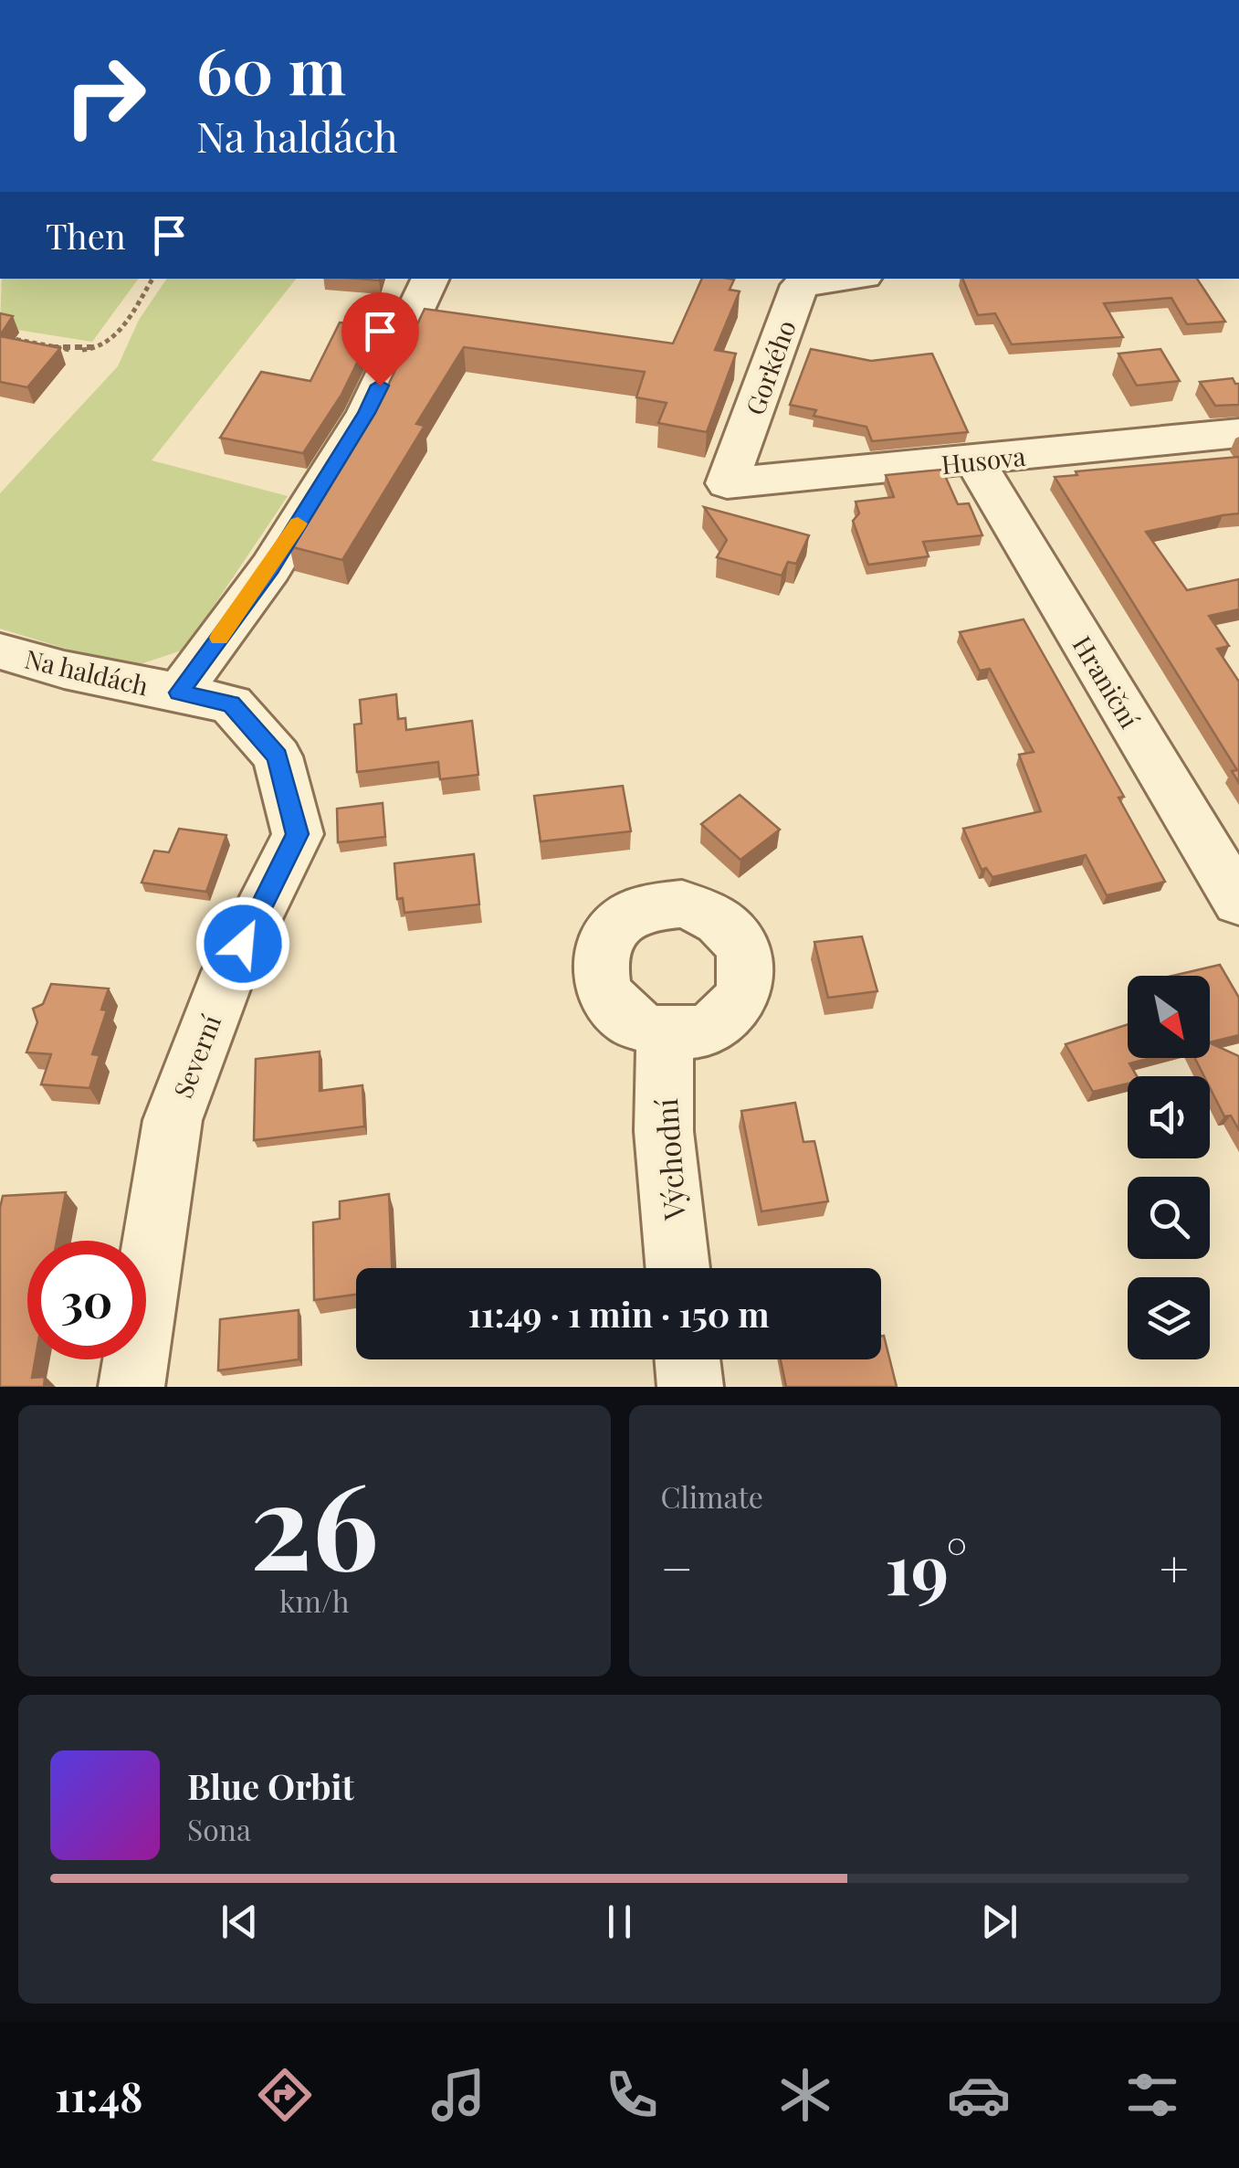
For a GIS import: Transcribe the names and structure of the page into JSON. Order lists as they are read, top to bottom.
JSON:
{
  "streets": {
    "street": [
      "Gorkého",
      "Husova",
      "Na haldách",
      "Hraniční",
      "Severní",
      "Východní"
    ]
  },
  "crossings": [
    ["Gorkého", "Husova"],
    ["Husova", "Hraniční"],
    ["Na haldách", "Severní"]
  ],
  "north": "bottom right",
  "page": {
    "turn": ["60 m", "Na haldách"],
    "then": "Then",
    "limit": "30",
    "trip": "11:49 · 1 min · 150 m",
    "tile": [
      ["26", "km/h"],
      "Climate"
    ],
    "heat": ["−", "19°", "+"],
    "song": ["Blue Orbit", "Sona"],
    "tabs": "11:48"
  }
}
